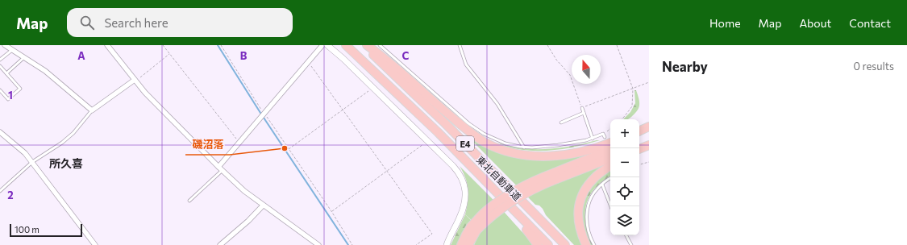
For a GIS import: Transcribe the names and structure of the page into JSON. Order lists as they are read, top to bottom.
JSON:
{
  "streets": {
    "highway": ["E4", "東北自動車道"]
  },
  "districts": ["所久喜"],
  "places": ["磯沼落"],
  "scale_bar": "100 m",
  "north": "top",
  "page": {
    "header": "Map",
    "search": "Search here",
    "nav": [
      "Home",
      "Map",
      "About",
      "Contact"
    ],
    "heading": ["Nearby", "0 results"],
    "map_buttons": ["+", "−"],
    "scale": "100 m"
  },
  "grid": {
    "columns": ["A", "B", "C"],
    "rows": ["1", "2"]
  }
}
